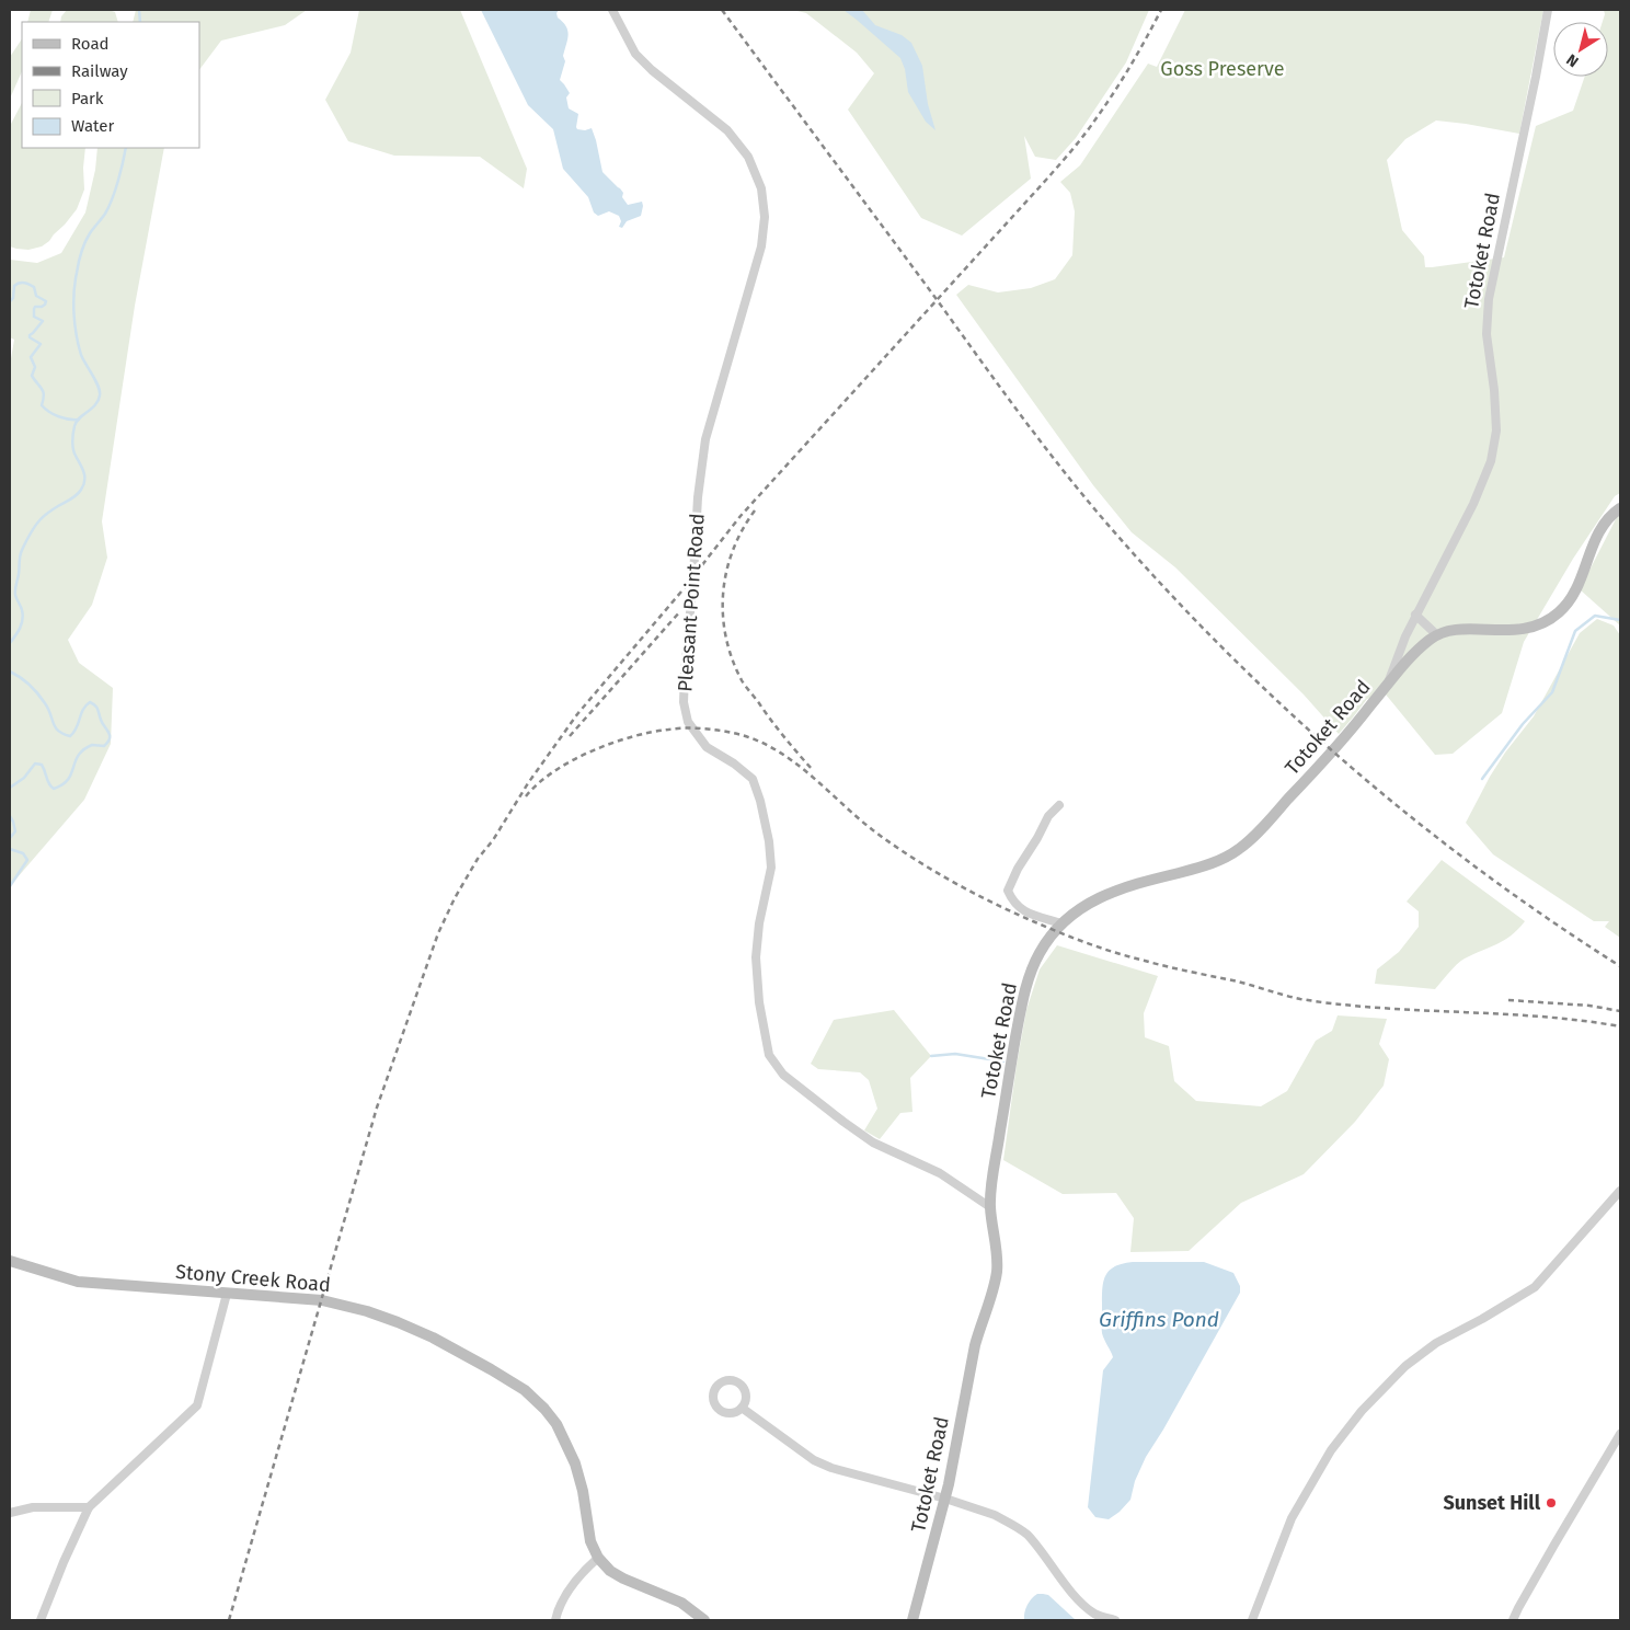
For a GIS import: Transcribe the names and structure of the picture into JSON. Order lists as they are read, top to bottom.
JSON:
{
  "streets": {
    "main road": ["Totoket Road", "Stony Creek Road"],
    "street": ["Pleasant Point Road"]
  },
  "crossings": [
    ["Totoket Road", "Pleasant Point Road"]
  ],
  "water": ["Griffins Pond"],
  "parks": ["Goss Preserve"],
  "places": ["Sunset Hill"],
  "legend": [
    "Road",
    "Railway",
    "Park",
    "Water"
  ],
  "north": "bottom left"
}
